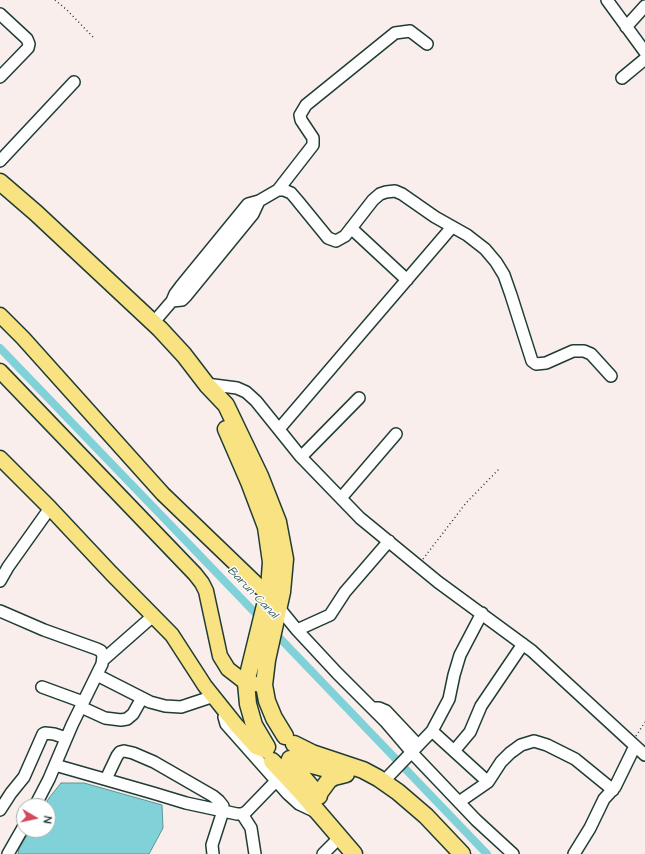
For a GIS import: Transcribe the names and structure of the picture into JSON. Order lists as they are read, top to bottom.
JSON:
{
  "water": ["Barun Canal"],
  "north": "right"
}
